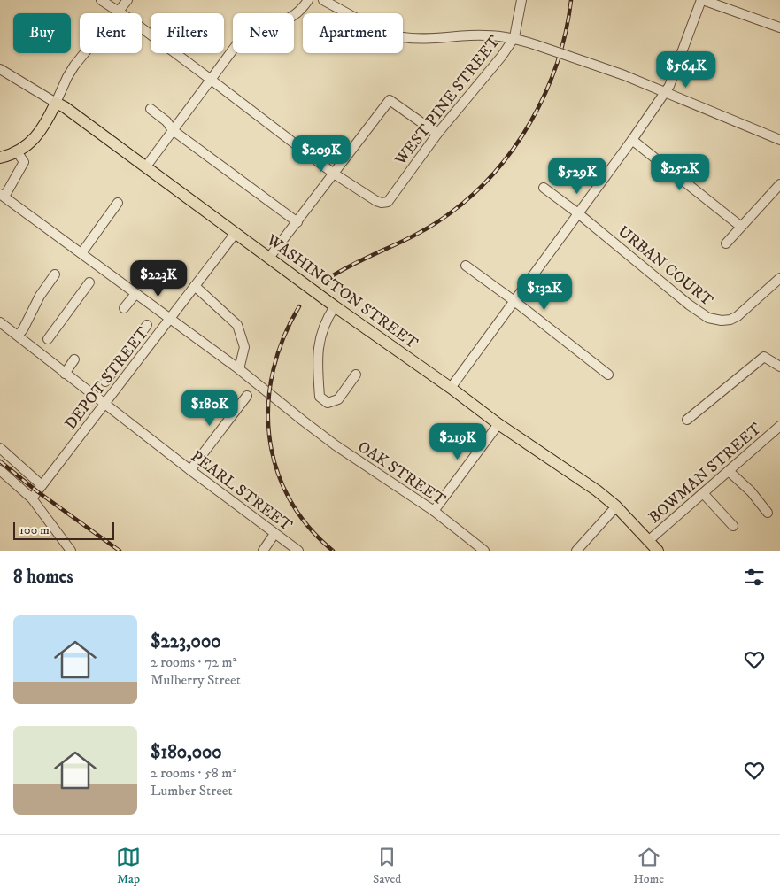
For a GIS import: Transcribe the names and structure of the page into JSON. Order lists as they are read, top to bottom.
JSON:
{
  "streets": {
    "main road": ["WASHINGTON STREET"],
    "street": [
      "WEST PINE STREET",
      "URBAN COURT",
      "DEPOT STREET",
      "OAK STREET",
      "BOWMAN STREET",
      "PEARL STREET"
    ]
  },
  "crossings": [
    ["WASHINGTON STREET", "DEPOT STREET"],
    ["WASHINGTON STREET", "BOWMAN STREET"],
    ["DEPOT STREET", "OAK STREET"],
    ["DEPOT STREET", "PEARL STREET"]
  ],
  "scale_bar": "100 m",
  "page": {
    "chip": [
      "Buy",
      "Rent",
      "Filters",
      "New",
      "Apartment"
    ],
    "price": [
      "$564K",
      "$209K",
      "$252K",
      "$529K",
      "$223K",
      "$132K",
      "$180K",
      "$219K"
    ],
    "scale": "100 m",
    "heading": "8 homes",
    "list": [
      {
        "name": "$223,000",
        "note": "2 rooms · 72 m² · Mulberry Street"
      },
      {
        "name": "$180,000",
        "note": "2 rooms · 58 m² · Lumber Street"
      }
    ],
    "tabs": ["Map", "Saved", "Home"]
  }
}
